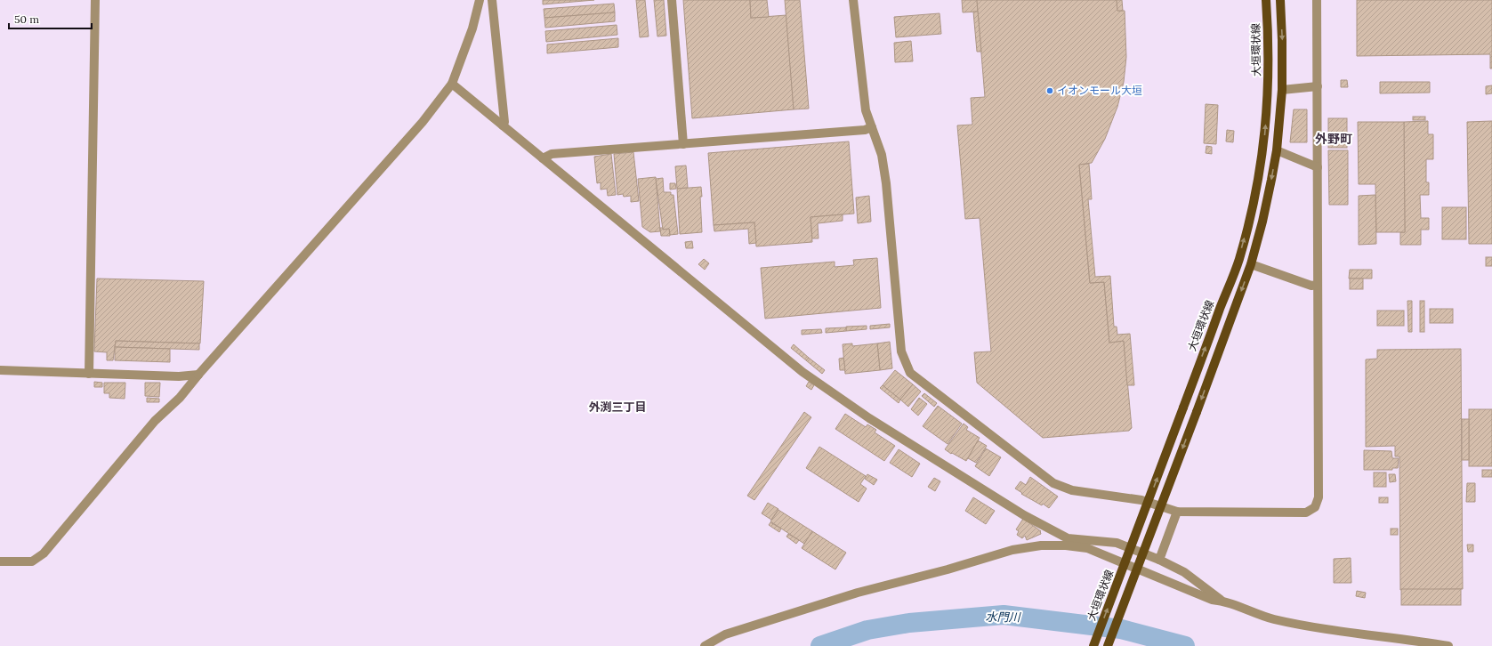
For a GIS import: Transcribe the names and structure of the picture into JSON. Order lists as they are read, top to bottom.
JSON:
{
  "streets": {
    "main road": ["大垣環状線"]
  },
  "districts": ["外野町", "外渕三丁目"],
  "water": ["水門川"],
  "places": ["イオンモール大垣"],
  "scale_bar": "50 m"
}
